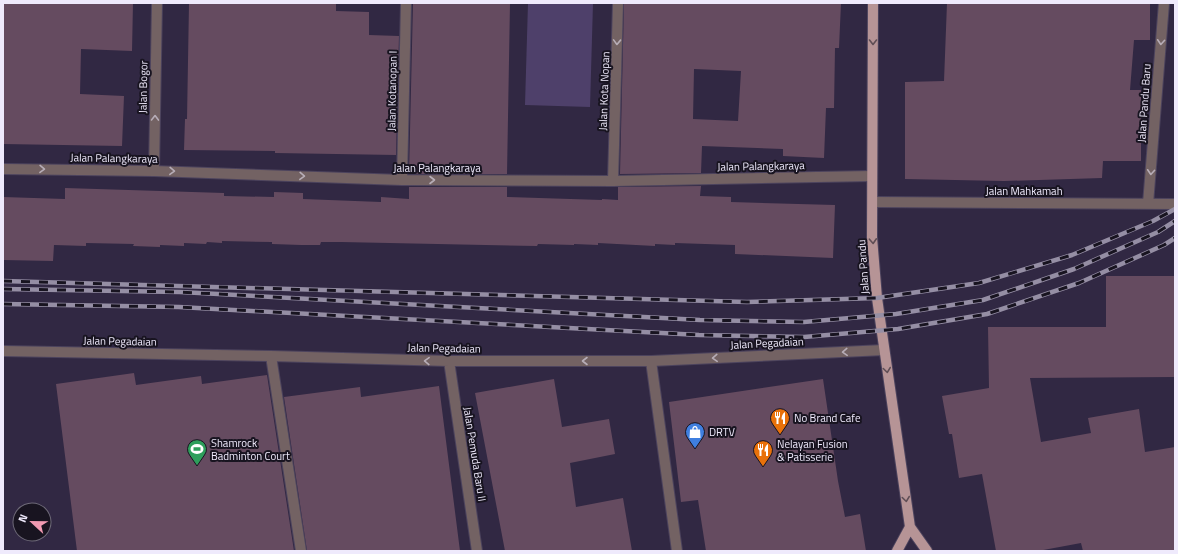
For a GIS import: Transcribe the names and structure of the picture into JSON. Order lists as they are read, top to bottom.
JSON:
{
  "streets": {
    "main road": ["Jalan Pandu"],
    "street": [
      "Jalan Bogor",
      "Jalan Kotanopan I",
      "Jalan Kota Nopan",
      "Jalan Pandu Baru",
      "Jalan Palangkaraya",
      "Jalan Mahkamah",
      "Jalan Pegadaian",
      "Jalan Pemuda Baru II"
    ]
  },
  "crossings": [
    ["Jalan Bogor", "Jalan Palangkaraya"],
    ["Jalan Kotanopan I", "Jalan Palangkaraya"],
    ["Jalan Kota Nopan", "Jalan Palangkaraya"],
    ["Jalan Pandu Baru", "Jalan Mahkamah"],
    ["Jalan Palangkaraya", "Jalan Pandu"],
    ["Jalan Mahkamah", "Jalan Pandu"],
    ["Jalan Pandu", "Jalan Pegadaian"],
    ["Jalan Pegadaian", "Jalan Pemuda Baru II"]
  ],
  "one_way": [
    "Jalan Bogor",
    "Jalan Kota Nopan",
    "Jalan Pandu Baru",
    "Jalan Palangkaraya",
    "Jalan Pandu",
    "Jalan Pegadaian"
  ],
  "places": {
    "restaurant": ["No Brand Cafe", "Nelayan Fusion & Patisserie"],
    "shop": ["DRTV"],
    "sports": ["Shamrock Badminton Court"]
  },
  "north": "left"
}
